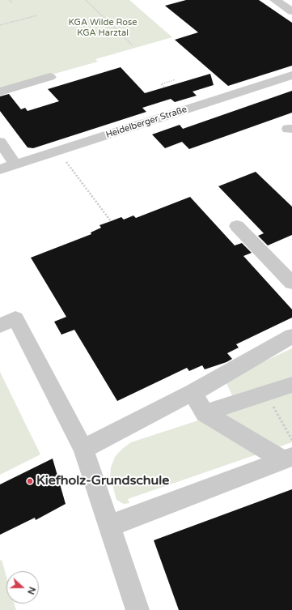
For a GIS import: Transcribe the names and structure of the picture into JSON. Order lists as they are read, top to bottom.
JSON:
{
  "streets": {
    "street": ["Heidelberger Straße"]
  },
  "parks": ["KGA Wilde Rose KGA Harztal"],
  "places": ["Kiefholz-Grundschule"],
  "north": "right"
}
